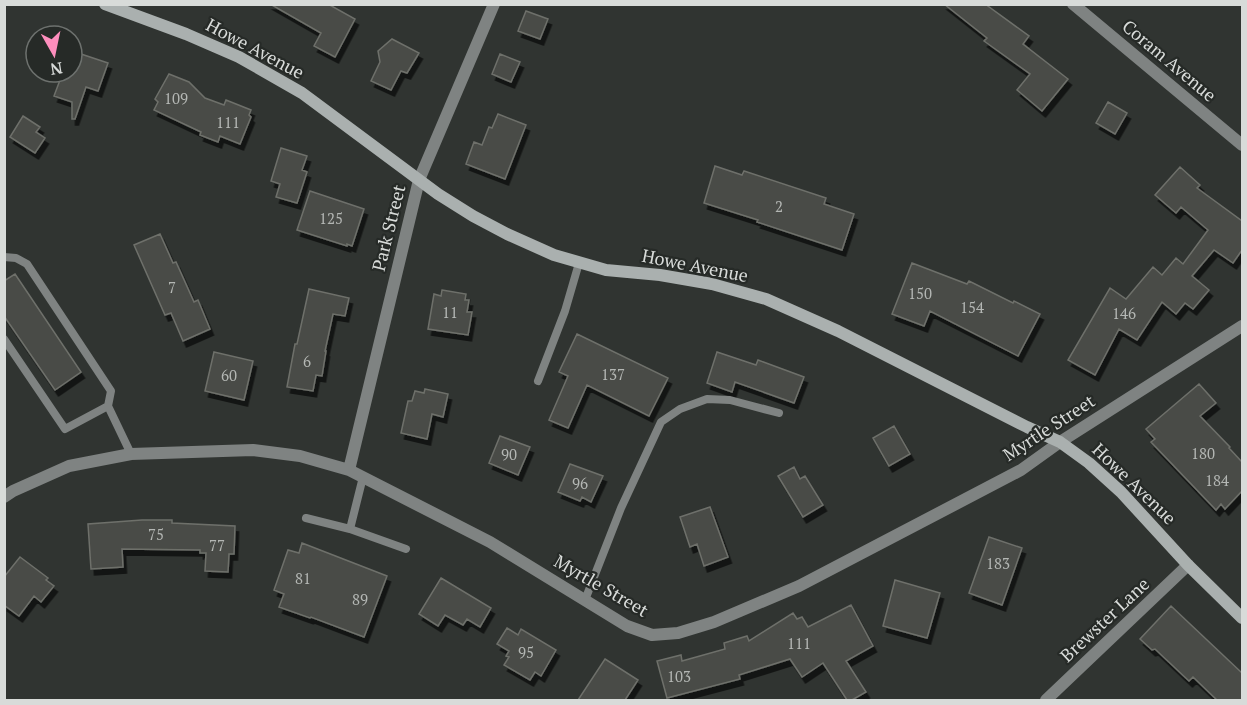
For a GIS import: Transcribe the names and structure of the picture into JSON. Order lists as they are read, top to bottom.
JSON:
{
  "streets": {
    "main road": ["Howe Avenue"],
    "street": [
      "Coram Avenue",
      "Park Street",
      "Myrtle Street",
      "Brewster Lane"
    ]
  },
  "crossings": [
    ["Howe Avenue", "Park Street"],
    ["Howe Avenue", "Myrtle Street"],
    ["Howe Avenue", "Brewster Lane"],
    ["Park Street", "Myrtle Street"]
  ],
  "house_numbers": [
    "109",
    "111",
    "2",
    "125",
    "7",
    "150",
    "154",
    "11",
    "146",
    "6",
    "137",
    "60",
    "180",
    "90",
    "184",
    "96",
    "75",
    "77",
    "183",
    "81",
    "89",
    "111",
    "95",
    "103"
  ],
  "north": "bottom"
}
